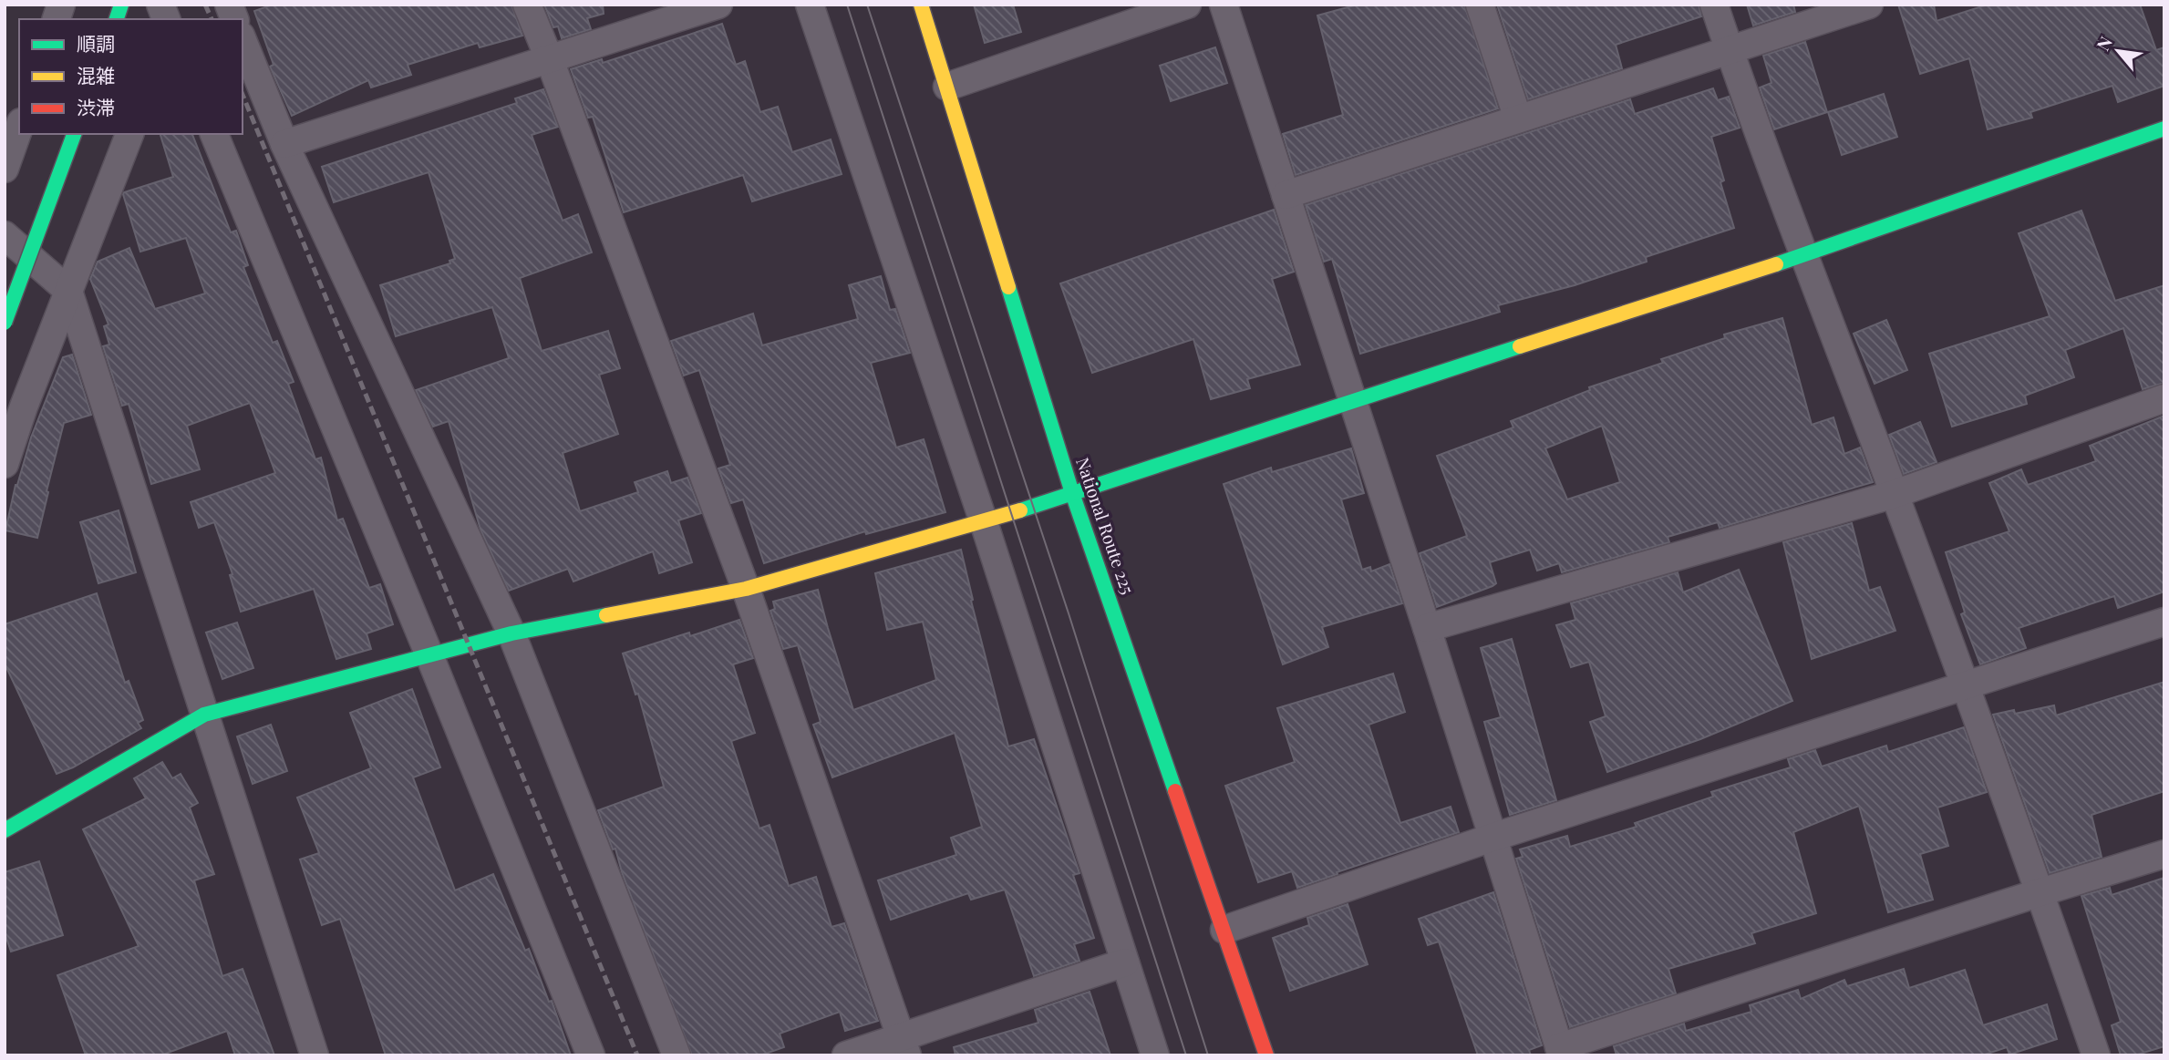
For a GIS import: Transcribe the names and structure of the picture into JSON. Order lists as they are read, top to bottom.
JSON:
{
  "streets": {
    "main road": ["National Route 225"]
  },
  "legend": ["順調", "混雑", "渋滞"],
  "north": "top left"
}
